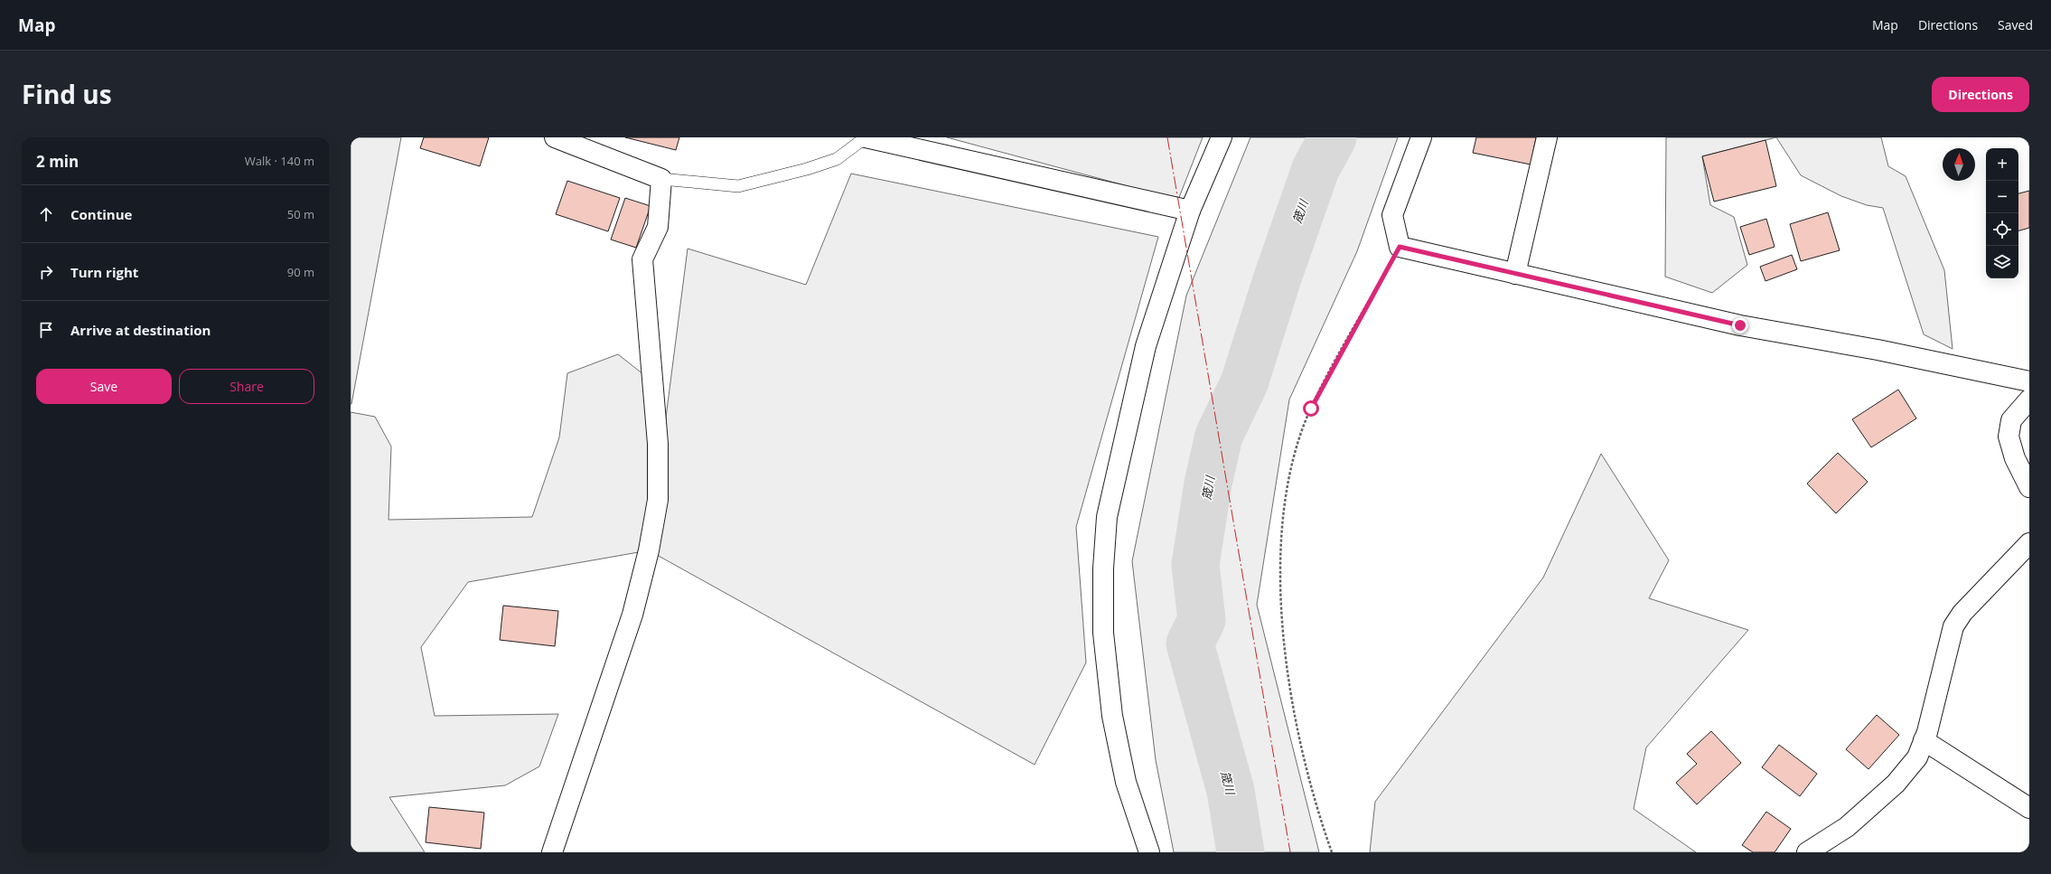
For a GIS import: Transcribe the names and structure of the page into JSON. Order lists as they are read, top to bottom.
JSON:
{
  "water": ["筬川"],
  "north": "top",
  "page": {
    "header": "Map",
    "nav": ["Map", "Directions", "Saved"],
    "title": "Find us",
    "buttons": [
      "Directions",
      ["Save", "Share"]
    ],
    "heading": ["2 min", "Walk · 140 m"],
    "map_buttons": ["+", "−"],
    "list": [
      ["Continue", "50 m"],
      ["Turn right", "90 m"],
      "Arrive at destination"
    ]
  }
}
